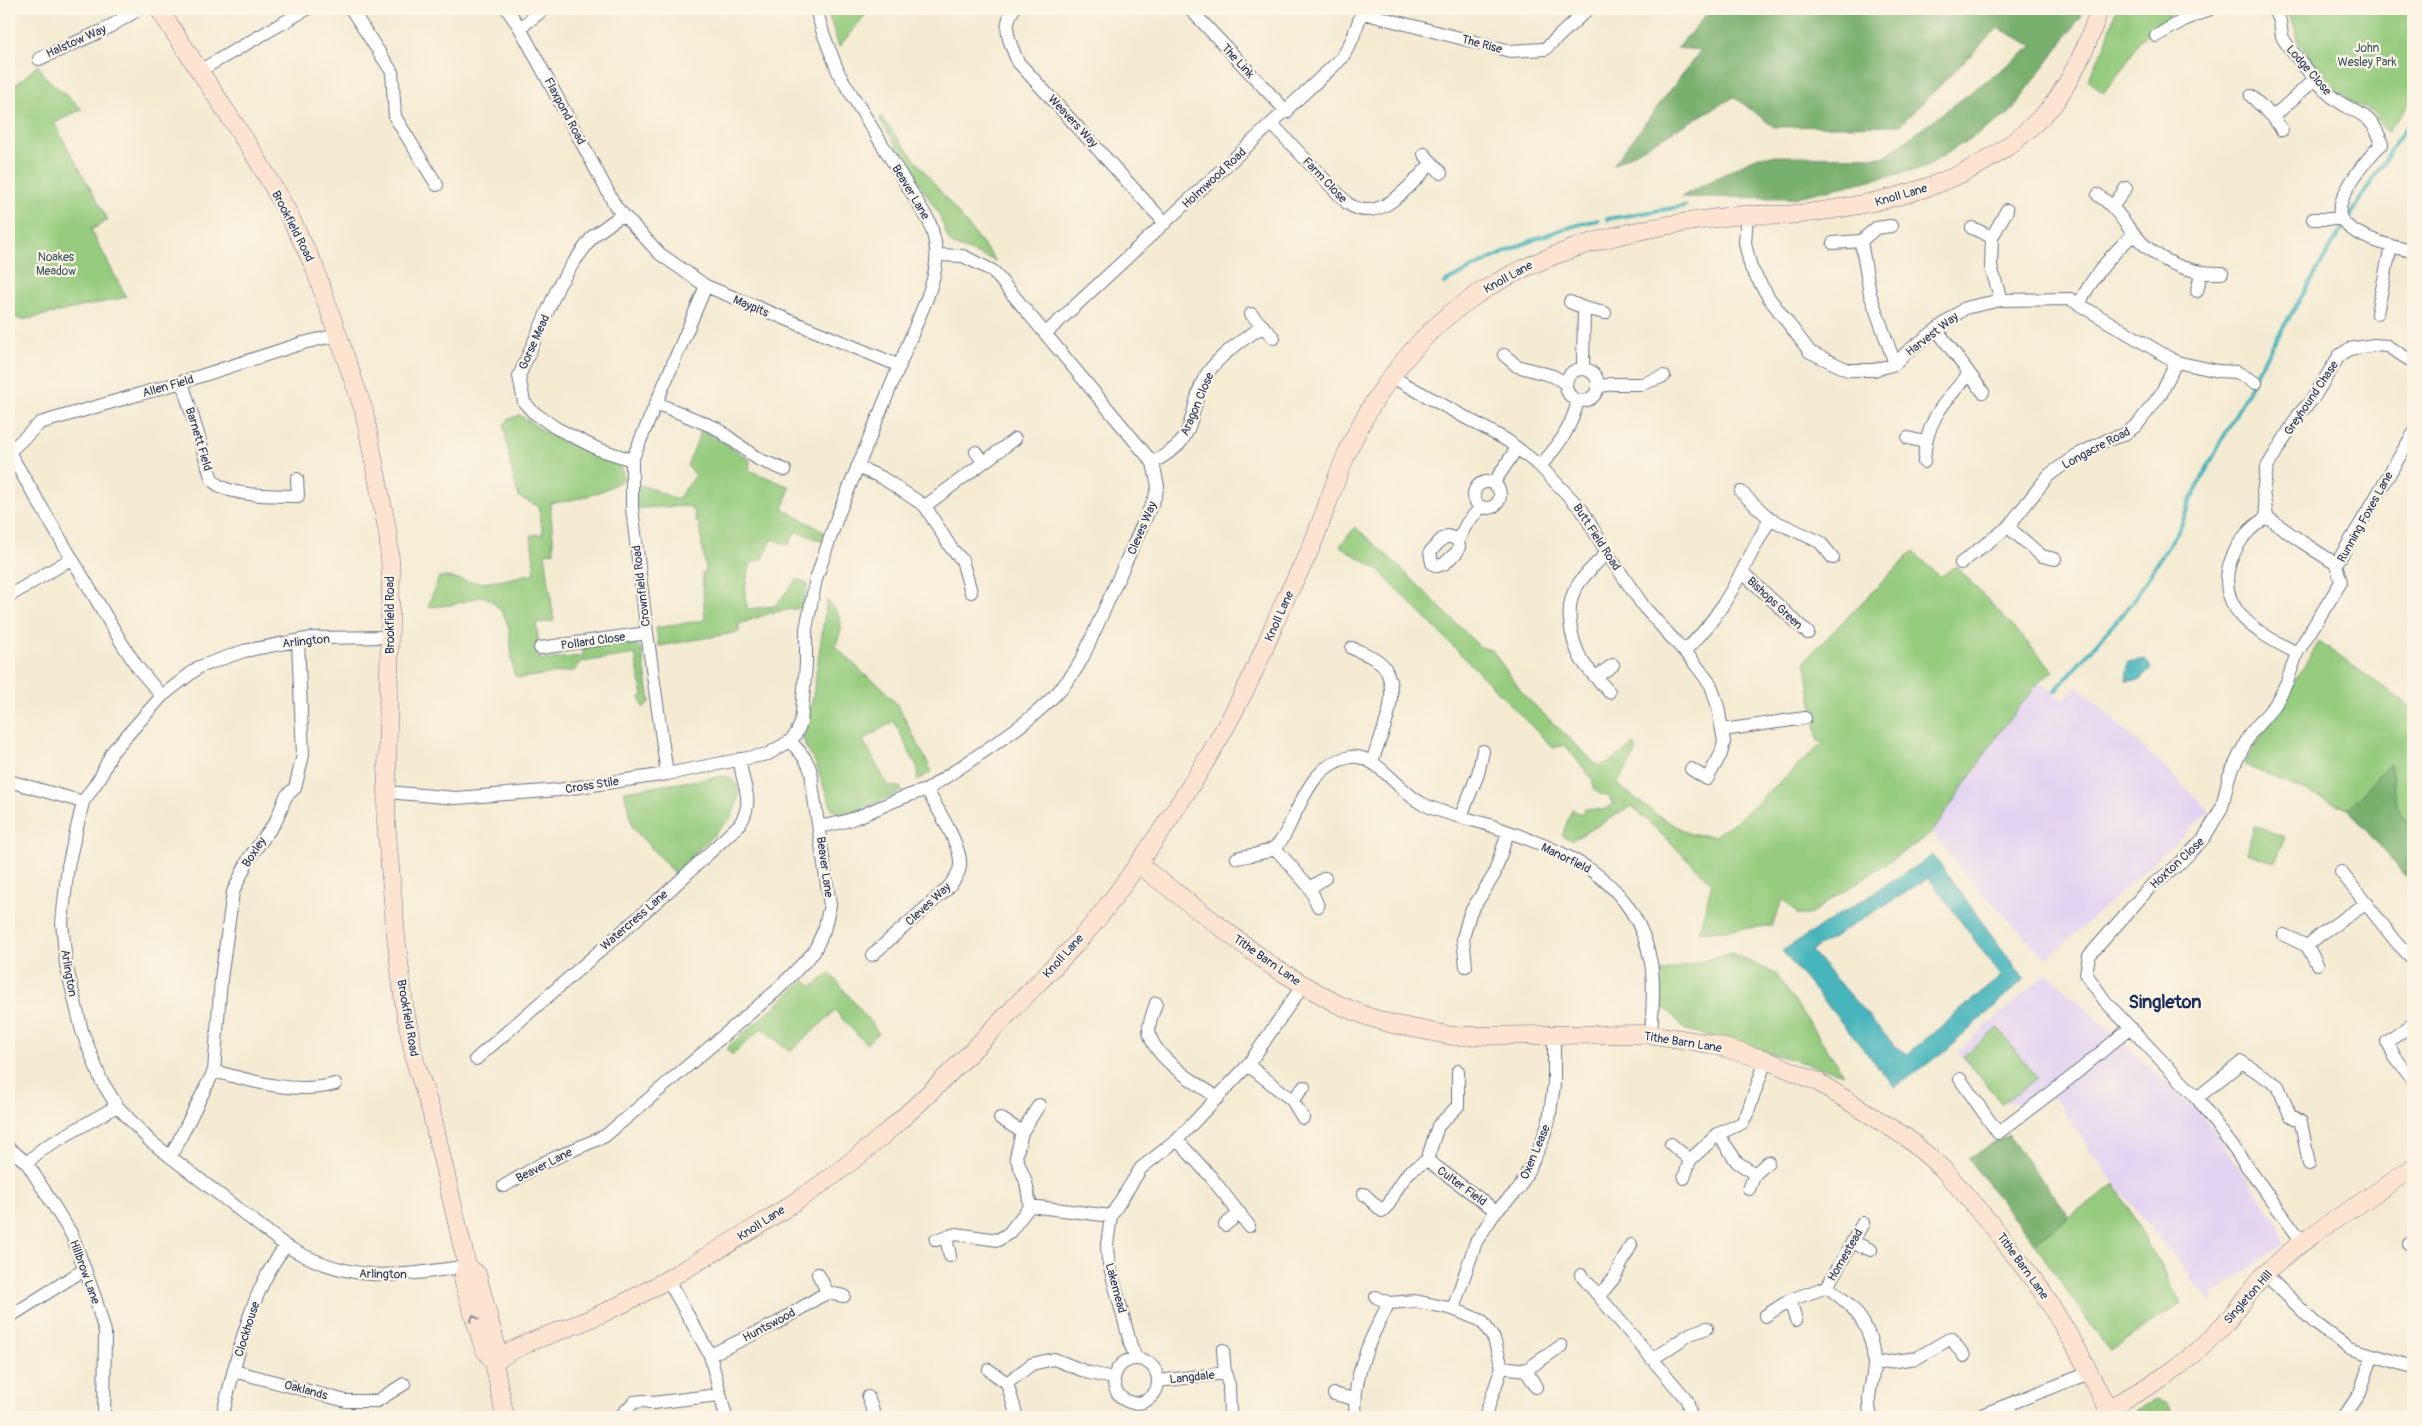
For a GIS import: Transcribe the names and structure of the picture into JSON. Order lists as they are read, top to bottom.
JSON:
{
  "streets": {
    "street": [
      "Halstow Way",
      "The Rise",
      "The Link",
      "Lodge Close",
      "Flaxpond Road",
      "Weavers Way",
      "Holmwood Road",
      "Farm Close",
      "Beaver Lane",
      "Knoll Lane",
      "Brookfield Road",
      "Maypits",
      "Harvest Way",
      "Gorse Mead",
      "Allen Field",
      "Greyhound Chase",
      "Aragon Close",
      "Barnett Field",
      "Longacre Road",
      "Running Foxes Lane",
      "Cleves Way",
      "Butt Field Road",
      "Crownfield Road",
      "Bishops Green",
      "Arlington",
      "Pollard Close",
      "Cross Stile",
      "Boxley",
      "Manorfield",
      "Hoxton Close",
      "Watercress Lane",
      "Tithe Barn Lane",
      "Oxen Lease",
      "Culter Field",
      "Homestead",
      "Hillbrow Lane",
      "Lakemead",
      "Singleton Hill",
      "Huntswood",
      "Clockhouse",
      "Langdale",
      "Oaklands"
    ]
  },
  "crossings": [
    ["The Rise", "Holmwood Road"],
    ["The Link", "Holmwood Road"],
    ["Flaxpond Road", "Maypits"],
    ["Flaxpond Road", "Gorse Mead"],
    ["Weavers Way", "Holmwood Road"],
    ["Holmwood Road", "Farm Close"],
    ["Holmwood Road", "Cleves Way"],
    ["Beaver Lane", "Maypits"],
    ["Beaver Lane", "Cleves Way"],
    ["Beaver Lane", "Cross Stile"],
    ["Knoll Lane", "Brookfield Road"],
    ["Knoll Lane", "Harvest Way"],
    ["Knoll Lane", "Butt Field Road"],
    ["Knoll Lane", "Tithe Barn Lane"],
    ["Brookfield Road", "Allen Field"],
    ["Brookfield Road", "Arlington"],
    ["Brookfield Road", "Cross Stile"],
    ["Maypits", "Gorse Mead"],
    ["Maypits", "Crownfield Road"],
    ["Harvest Way", "Longacre Road"],
    ["Gorse Mead", "Crownfield Road"],
    ["Allen Field", "Barnett Field"],
    ["Greyhound Chase", "Running Foxes Lane"],
    ["Greyhound Chase", "Hoxton Close"],
    ["Aragon Close", "Cleves Way"],
    ["Running Foxes Lane", "Hoxton Close"],
    ["Butt Field Road", "Bishops Green"],
    ["Crownfield Road", "Pollard Close"],
    ["Crownfield Road", "Cross Stile"],
    ["Arlington", "Boxley"],
    ["Arlington", "Clockhouse"],
    ["Cross Stile", "Watercress Lane"],
    ["Manorfield", "Tithe Barn Lane"],
    ["Hoxton Close", "Singleton Hill"],
    ["Tithe Barn Lane", "Oxen Lease"],
    ["Tithe Barn Lane", "Lakemead"],
    ["Tithe Barn Lane", "Singleton Hill"],
    ["Oxen Lease", "Culter Field"],
    ["Lakemead", "Langdale"],
    ["Clockhouse", "Oaklands"]
  ],
  "districts": ["Singleton"],
  "parks": ["John Wesley Park", "Noakes Meadow"]
}
